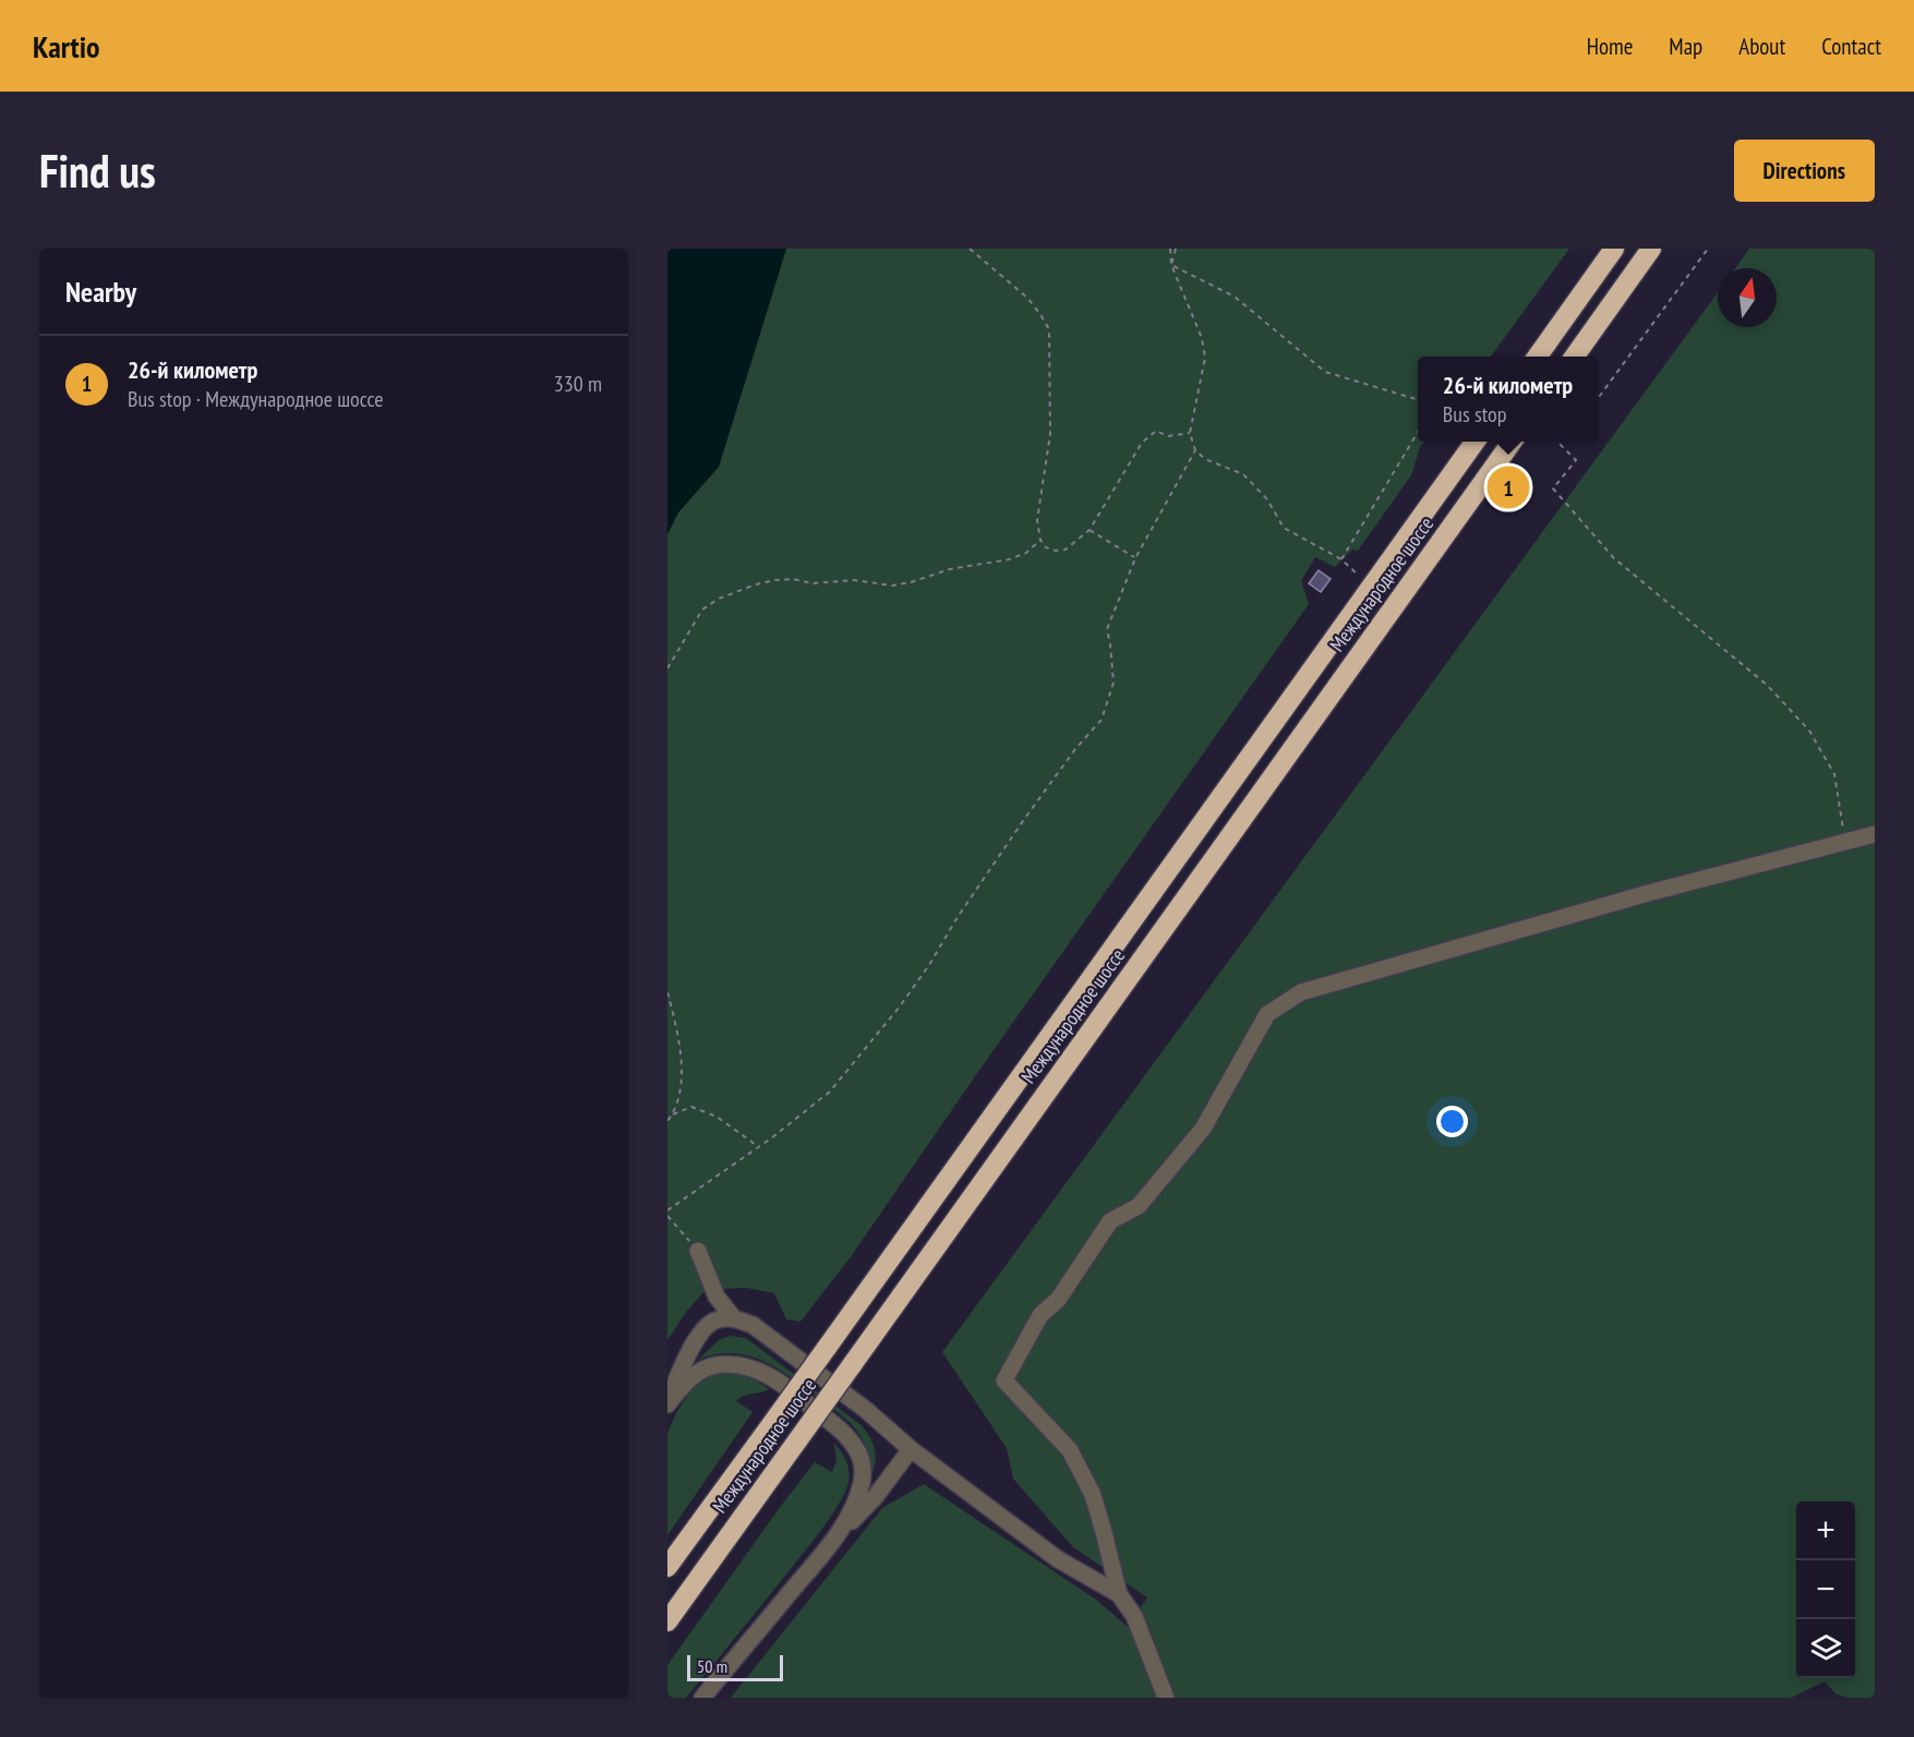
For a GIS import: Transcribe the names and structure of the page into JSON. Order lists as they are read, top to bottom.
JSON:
{
  "streets": {
    "highway": ["Международное шоссе"]
  },
  "scale_bar": "50 m",
  "north": "top",
  "page": {
    "header": "Kartio",
    "nav": [
      "Home",
      "Map",
      "About",
      "Contact"
    ],
    "buttons": "Directions",
    "title": "Find us",
    "heading": "Nearby",
    "list": [
      {
        "mark": "1",
        "name": "26-й километр",
        "note": "Bus stop · Международное шоссе",
        "value": "330 m"
      }
    ],
    "popup": ["26-й километр", "Bus stop"],
    "pins": "1",
    "map_buttons": ["+", "−"],
    "scale": "50 m"
  }
}
